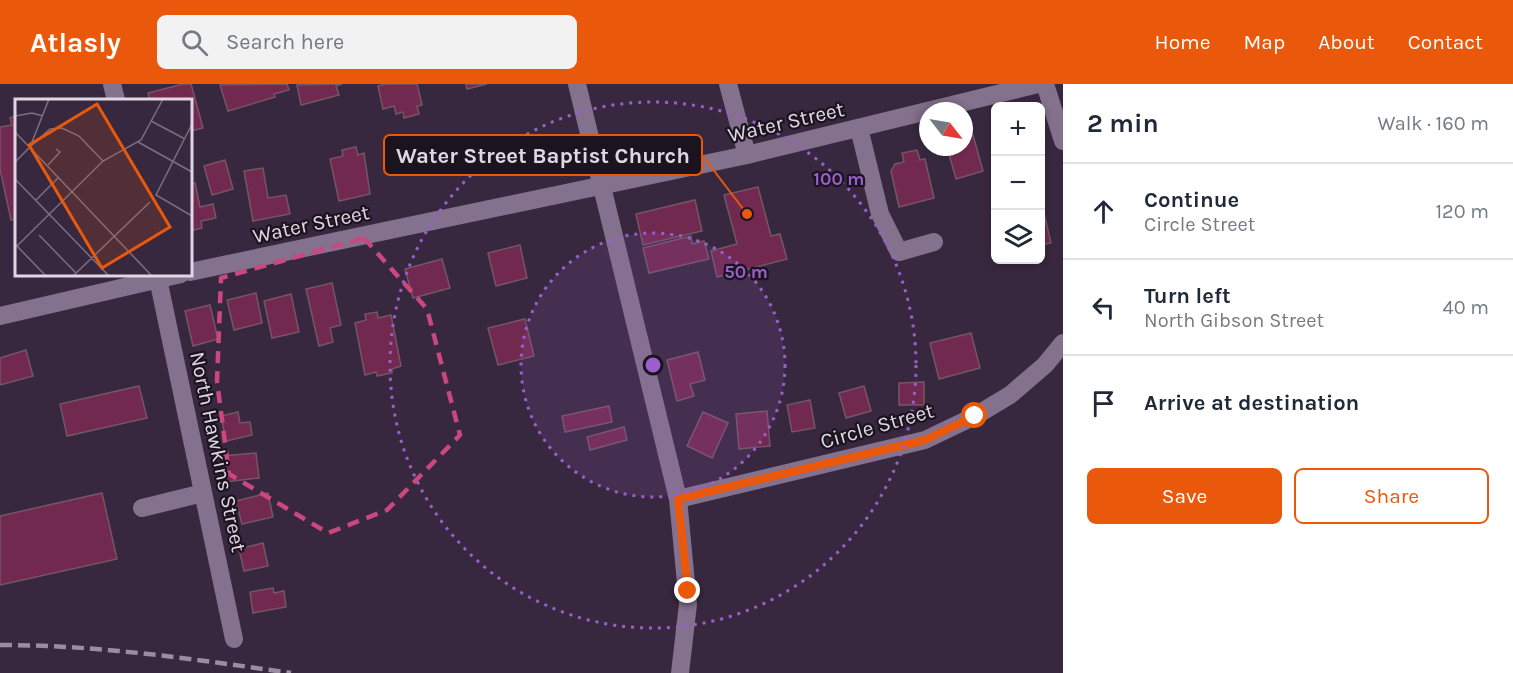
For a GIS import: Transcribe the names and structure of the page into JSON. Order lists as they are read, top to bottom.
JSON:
{
  "streets": {
    "street": ["Water Street", "Circle Street", "North Hawkins Street"]
  },
  "places": ["Water Street Baptist Church"],
  "north": "bottom right",
  "page": {
    "header": "Atlasly",
    "search": "Search here",
    "nav": [
      "Home",
      "Map",
      "About",
      "Contact"
    ],
    "heading": ["2 min", "Walk · 160 m"],
    "map_buttons": ["+", "−"],
    "list": [
      ["Continue", "Circle Street", "120 m"],
      ["Turn left", "North Gibson Street", "40 m"],
      "Arrive at destination"
    ],
    "buttons": ["Save", "Share"]
  },
  "rings": ["100 m", "50 m"]
}
